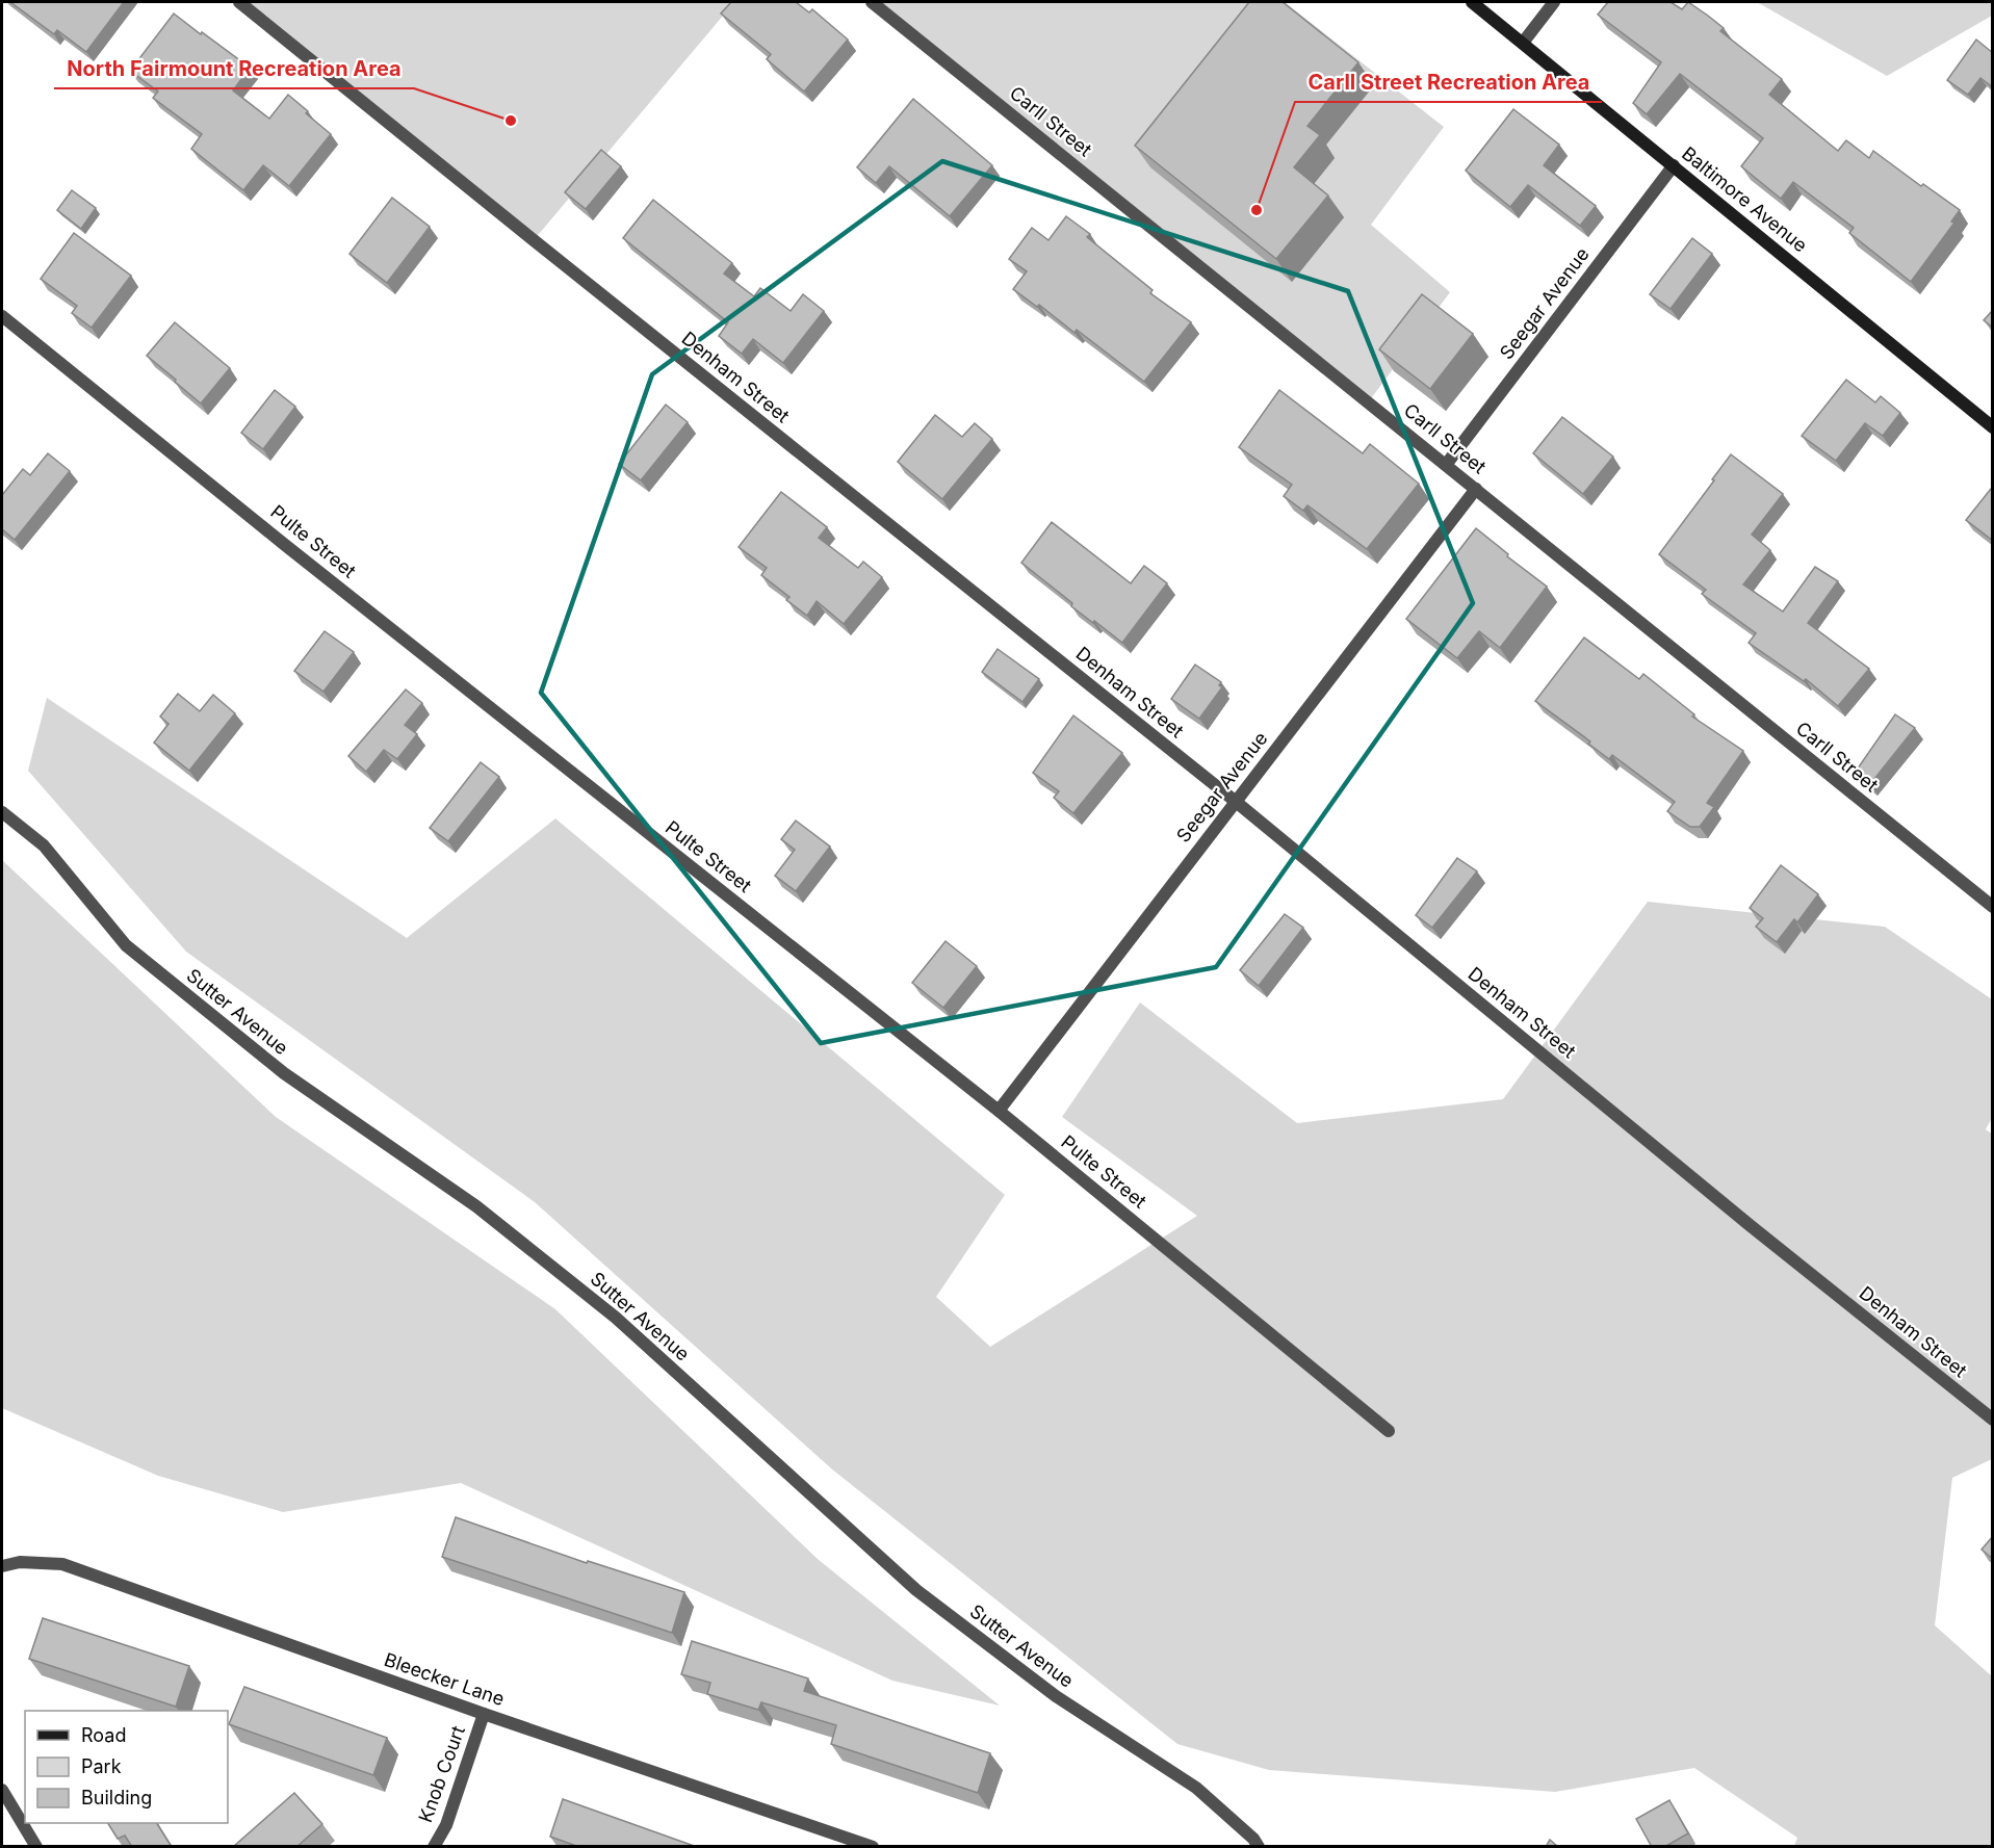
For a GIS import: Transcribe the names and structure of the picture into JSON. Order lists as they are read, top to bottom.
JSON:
{
  "streets": {
    "street": [
      "Carll Street",
      "Baltimore Avenue",
      "Seegar Avenue",
      "Denham Street",
      "Pulte Street",
      "Sutter Avenue",
      "Bleecker Lane",
      "Knob Court"
    ]
  },
  "crossings": [
    ["Carll Street", "Seegar Avenue"],
    ["Baltimore Avenue", "Seegar Avenue"],
    ["Seegar Avenue", "Denham Street"],
    ["Seegar Avenue", "Pulte Street"],
    ["Bleecker Lane", "Knob Court"]
  ],
  "places": ["North Fairmount Recreation Area", "Carll Street Recreation Area"],
  "legend": ["Road", "Park", "Building"]
}
